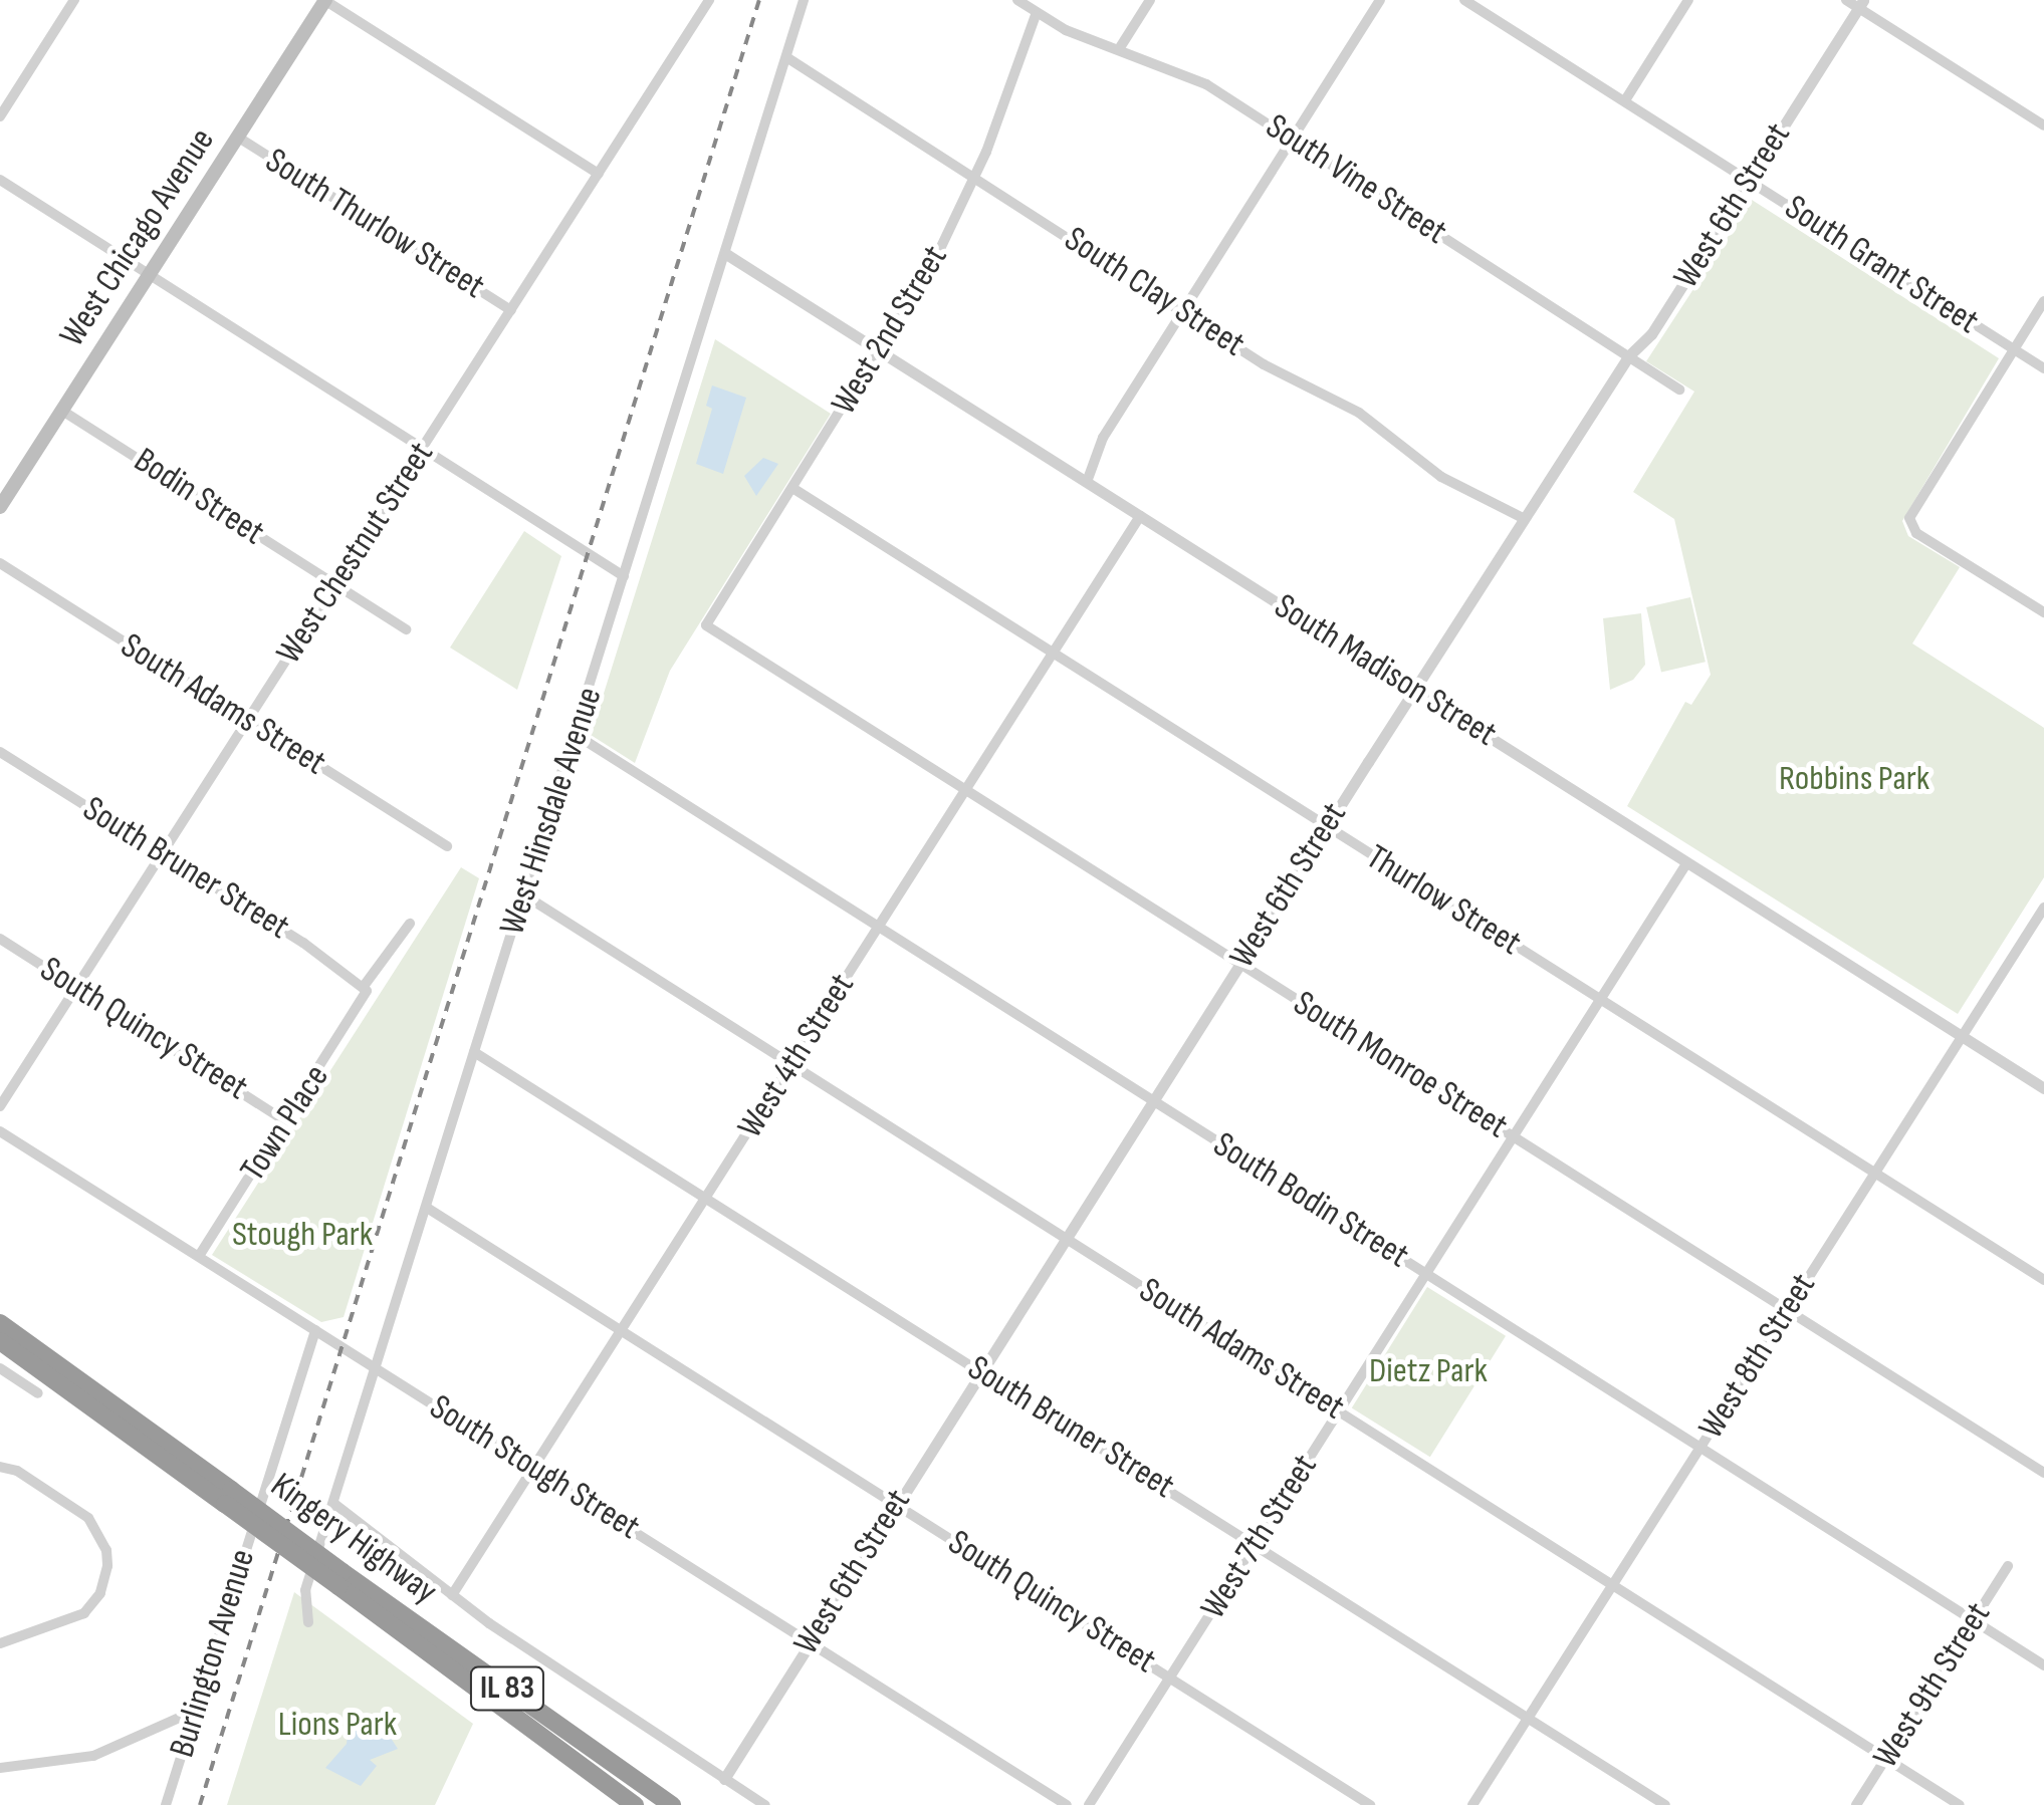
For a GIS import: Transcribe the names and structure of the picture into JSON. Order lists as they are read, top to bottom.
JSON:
{
  "streets": {
    "highway": ["Kingery Highway", "IL 83"],
    "main road": ["West Chicago Avenue"],
    "street": [
      "South Vine Street",
      "West 6th Street",
      "South Thurlow Street",
      "South Grant Street",
      "South Clay Street",
      "West 2nd Street",
      "Bodin Street",
      "West Chestnut Street",
      "South Madison Street",
      "South Adams Street",
      "West Hinsdale Avenue",
      "South Bruner Street",
      "Thurlow Street",
      "South Quincy Street",
      "West 4th Street",
      "South Monroe Street",
      "Town Place",
      "South Bodin Street",
      "West 8th Street",
      "South Stough Street",
      "West 7th Street",
      "Burlington Avenue",
      "West 9th Street"
    ]
  },
  "crossings": [
    ["South Vine Street", "West 6th Street"],
    ["South Vine Street", "West 2nd Street"],
    ["West 6th Street", "South Grant Street"],
    ["West 6th Street", "South Clay Street"],
    ["West 6th Street", "South Madison Street"],
    ["West 6th Street", "South Adams Street"],
    ["West 6th Street", "South Bruner Street"],
    ["West 6th Street", "Thurlow Street"],
    ["West 6th Street", "South Quincy Street"],
    ["West 6th Street", "South Monroe Street"],
    ["West 6th Street", "South Bodin Street"],
    ["West 6th Street", "South Stough Street"],
    ["South Thurlow Street", "West Chicago Avenue"],
    ["South Thurlow Street", "West Chestnut Street"],
    ["West Chicago Avenue", "Bodin Street"],
    ["South Clay Street", "West 2nd Street"],
    ["South Clay Street", "West Hinsdale Avenue"],
    ["West 2nd Street", "South Madison Street"],
    ["West 2nd Street", "Thurlow Street"],
    ["West 2nd Street", "South Monroe Street"],
    ["Bodin Street", "West Chestnut Street"],
    ["West Chestnut Street", "South Adams Street"],
    ["West Chestnut Street", "South Bruner Street"],
    ["West Chestnut Street", "South Quincy Street"],
    ["South Madison Street", "West Hinsdale Avenue"],
    ["South Madison Street", "West 4th Street"],
    ["South Madison Street", "West 8th Street"],
    ["South Madison Street", "West 7th Street"],
    ["South Adams Street", "West Hinsdale Avenue"],
    ["South Adams Street", "West 4th Street"],
    ["South Adams Street", "West 8th Street"],
    ["South Adams Street", "West 7th Street"],
    ["South Adams Street", "West 9th Street"],
    ["West Hinsdale Avenue", "South Bruner Street"],
    ["West Hinsdale Avenue", "South Quincy Street"],
    ["West Hinsdale Avenue", "South Bodin Street"],
    ["West Hinsdale Avenue", "South Stough Street"],
    ["South Bruner Street", "West 4th Street"],
    ["South Bruner Street", "Town Place"],
    ["South Bruner Street", "West 8th Street"],
    ["South Bruner Street", "West 7th Street"],
    ["Thurlow Street", "West 4th Street"],
    ["Thurlow Street", "West 8th Street"],
    ["Thurlow Street", "West 7th Street"],
    ["South Quincy Street", "West 4th Street"],
    ["South Quincy Street", "Town Place"],
    ["South Quincy Street", "West 7th Street"],
    ["West 4th Street", "South Monroe Street"],
    ["West 4th Street", "South Bodin Street"],
    ["West 4th Street", "South Stough Street"],
    ["South Monroe Street", "West 8th Street"],
    ["South Monroe Street", "West 7th Street"],
    ["Town Place", "South Stough Street"],
    ["South Bodin Street", "West 8th Street"],
    ["South Bodin Street", "West 7th Street"],
    ["South Bodin Street", "West 9th Street"],
    ["South Stough Street", "Burlington Avenue"]
  ],
  "parks": [
    "Robbins Park",
    "Stough Park",
    "Dietz Park",
    "Lions Park"
  ]
}
